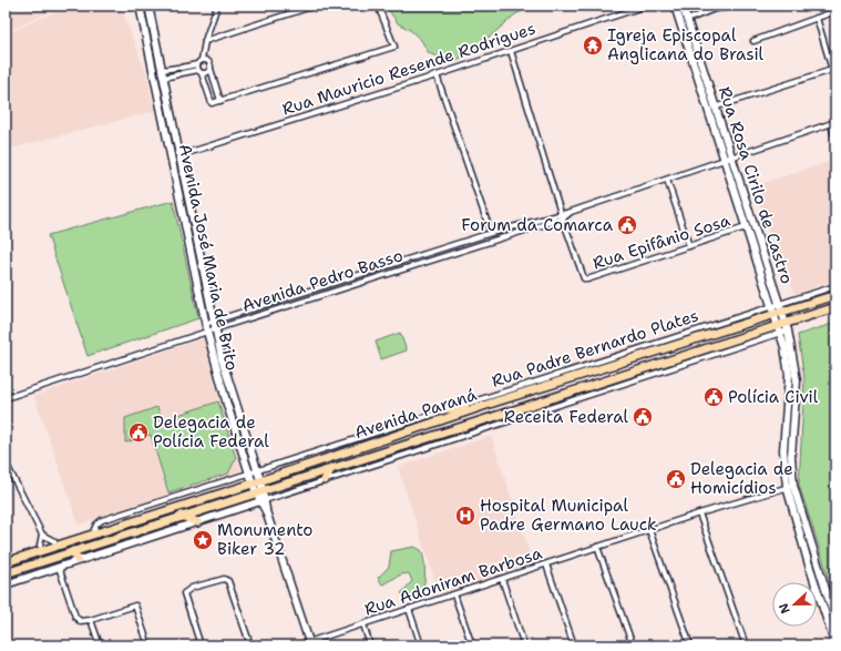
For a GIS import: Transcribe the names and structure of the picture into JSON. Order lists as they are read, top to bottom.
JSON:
{
  "streets": {
    "main road": ["Rua Rosa Cirilo de Castro", "Avenida José Maria de Brito", "Avenida Paraná"],
    "street": [
      "Rua Mauricio Resende Rodrigues",
      "Rua Epifânio Sosa",
      "Avenida Pedro Basso",
      "Rua Padre Bernardo Plates",
      "Rua Adoniram Barbosa"
    ]
  },
  "crossings": [
    ["Rua Mauricio Resende Rodrigues", "Avenida José Maria de Brito"],
    ["Rua Rosa Cirilo de Castro", "Avenida Pedro Basso"],
    ["Rua Rosa Cirilo de Castro", "Rua Padre Bernardo Plates"],
    ["Rua Rosa Cirilo de Castro", "Avenida Paraná"],
    ["Rua Rosa Cirilo de Castro", "Rua Adoniram Barbosa"],
    ["Rua Epifânio Sosa", "Avenida Pedro Basso"],
    ["Avenida José Maria de Brito", "Avenida Pedro Basso"],
    ["Avenida José Maria de Brito", "Rua Padre Bernardo Plates"],
    ["Avenida José Maria de Brito", "Avenida Paraná"],
    ["Avenida José Maria de Brito", "Rua Adoniram Barbosa"],
    ["Rua Padre Bernardo Plates", "Avenida Paraná"]
  ],
  "places": {
    "temple": ["Igreja Episcopal Anglicana do Brasil"],
    "public building": [
      "Forum da Comarca",
      "Polícia Civil",
      "Receita Federal",
      "Delegacia de Polícia Federal",
      "Delegacia de Homicídios"
    ],
    "hospital": ["Hospital Municipal Padre Germano Lauck"],
    "place": ["Monumento Biker 32"]
  },
  "north": "left"
}
